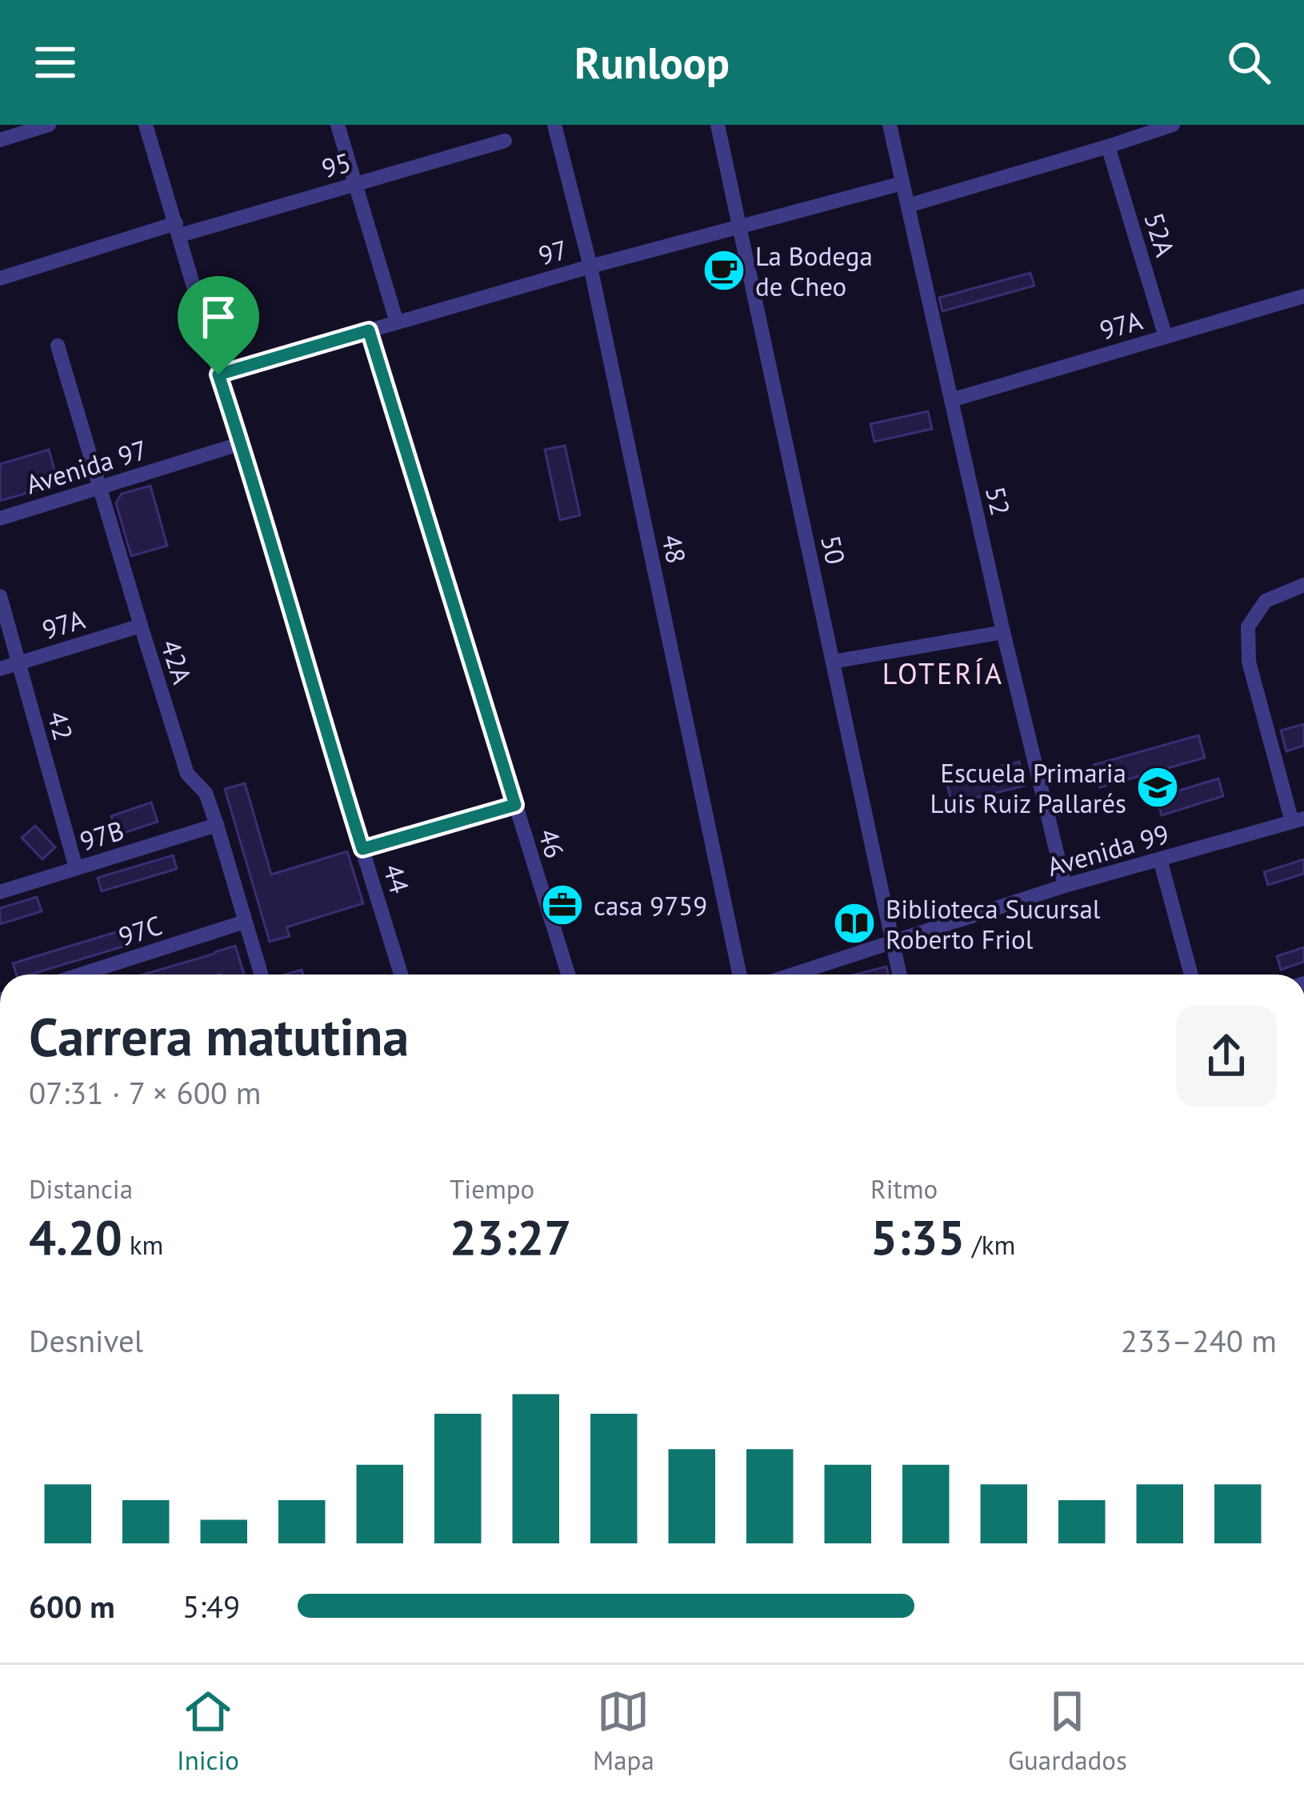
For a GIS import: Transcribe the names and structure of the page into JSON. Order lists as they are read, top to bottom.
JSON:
{
  "streets": {
    "street": [
      "95",
      "52A",
      "97",
      "97A",
      "Avenida 97",
      "52",
      "48",
      "50",
      "42A",
      "42",
      "97B",
      "46",
      "Avenida 99",
      "44",
      "97C"
    ]
  },
  "crossings": [
    ["95", "44"],
    ["52A", "97A"],
    ["97", "52"],
    ["97", "48"],
    ["97", "50"],
    ["97", "46"],
    ["97", "44"],
    ["97A", "52"],
    ["97A", "42A"],
    ["97A", "42"],
    ["Avenida 97", "42A"],
    ["Avenida 97", "44"],
    ["52", "Avenida 99"],
    ["50", "Avenida 99"],
    ["42A", "97B"],
    ["42A", "97C"],
    ["42", "97B"]
  ],
  "districts": ["LOTERÍA"],
  "places": {
    "cafe": ["La Bodega de Cheo"],
    "school or university": ["Escuela Primaria Luis Ruiz Pallarés"],
    "office": ["casa 9759"],
    "library": ["Biblioteca Sucursal Roberto Friol"]
  },
  "page": {
    "header": "Runloop",
    "heading": ["Carrera matutina", "07:31 · 7 × 600 m"],
    "stats": [
      ["Distancia", "4.20 km"],
      ["Tiempo", "23:27"],
      ["Ritmo", "5:35 /km"]
    ],
    "chart": ["Desnivel", "233–240 m"],
    "list": [
      {
        "name": "600 m",
        "note": "5:49"
      }
    ],
    "tabs": ["Inicio", "Mapa", "Guardados"]
  }
}
